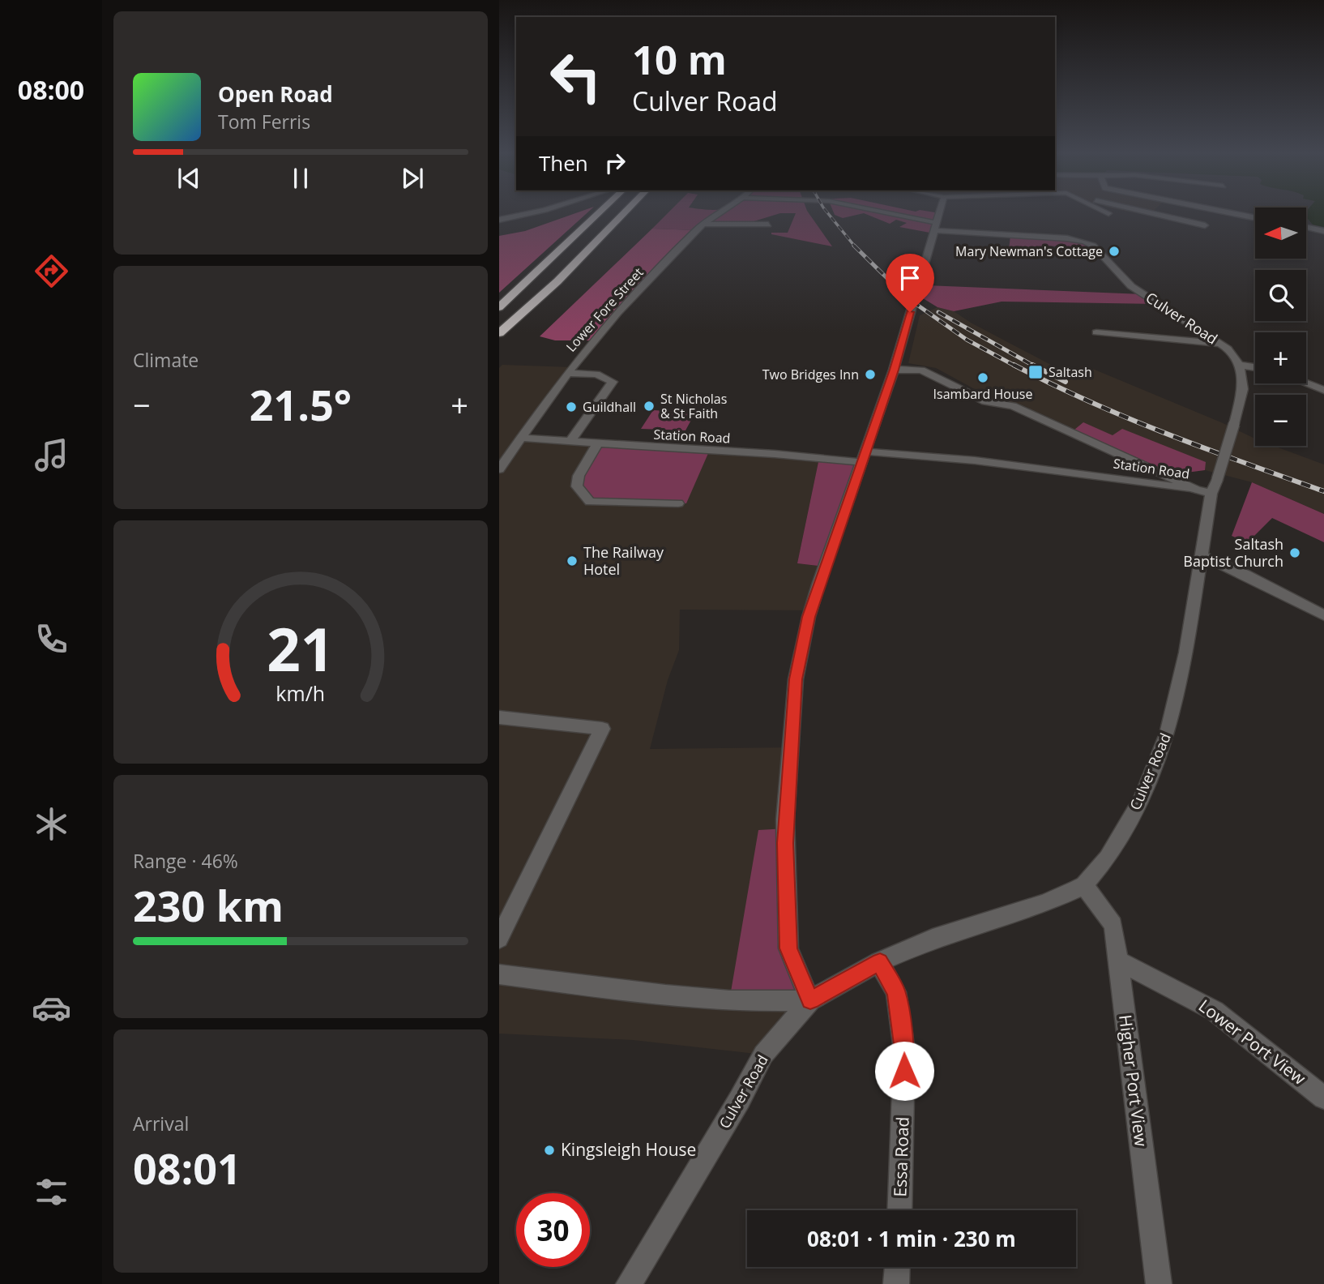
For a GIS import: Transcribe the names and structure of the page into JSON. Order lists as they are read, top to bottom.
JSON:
{
  "streets": {
    "street": [
      "Lower Fore Street",
      "Culver Road",
      "Station Road",
      "Lower Port View",
      "Higher Port View",
      "Essa Road"
    ]
  },
  "crossings": [
    ["Lower Fore Street", "Station Road"],
    ["Culver Road", "Higher Port View"],
    ["Culver Road", "Essa Road"],
    ["Lower Port View", "Higher Port View"]
  ],
  "places": {
    "other": [
      "Mary Newman's Cottage",
      "Two Bridges Inn",
      "Isambard House",
      "St Nicholas & St Faith",
      "Guildhall",
      "Saltash Baptist Church",
      "The Railway Hotel",
      "Kingsleigh House"
    ],
    "transit": ["Saltash"]
  },
  "north": "left",
  "page": {
    "tabs": "08:00",
    "turn": ["10 m", "Culver Road"],
    "song": ["Open Road", "Tom Ferris"],
    "then": "Then",
    "map_buttons": ["+", "−"],
    "tile": [
      "Climate",
      ["Range · 46%", "230 km"],
      ["Arrival", "08:01"]
    ],
    "heat": ["−", "21.5°", "+"],
    "limit": "30",
    "trip": "08:01 · 1 min · 230 m",
    "gauge": ["21", "km/h"]
  }
}
